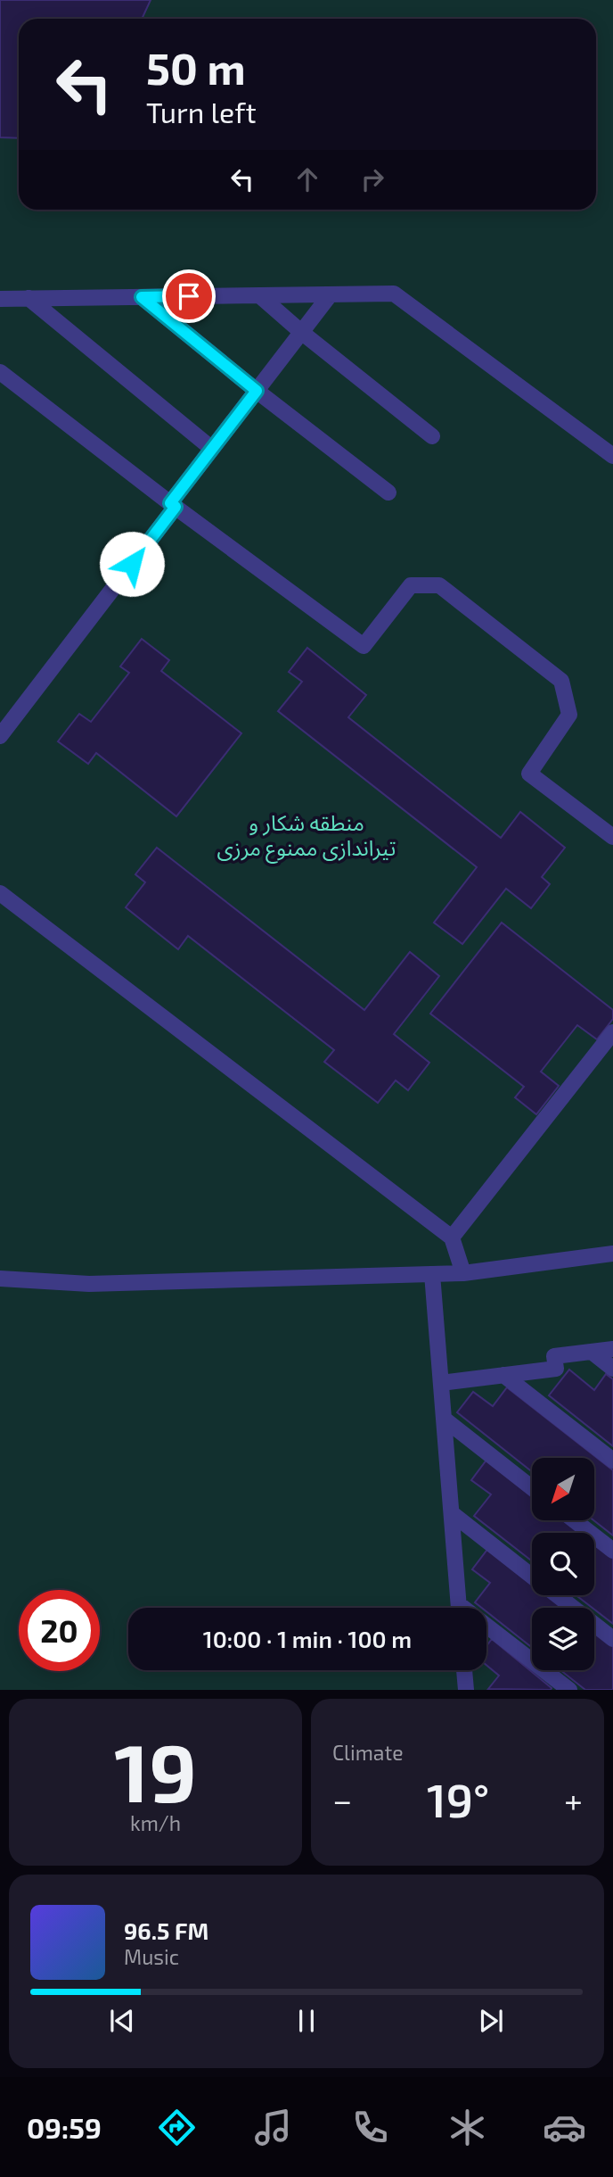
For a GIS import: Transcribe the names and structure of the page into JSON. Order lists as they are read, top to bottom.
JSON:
{
  "parks": ["منطقه شکار و تیراندازی ممنوع مرزی"],
  "north": "bottom left",
  "page": {
    "turn": ["50 m", "Turn left"],
    "limit": "20",
    "trip": "10:00 · 1 min · 100 m",
    "tile": [
      ["19", "km/h"],
      "Climate"
    ],
    "heat": ["−", "19°", "+"],
    "song": ["96.5 FM", "Music"],
    "tabs": "09:59"
  }
}
